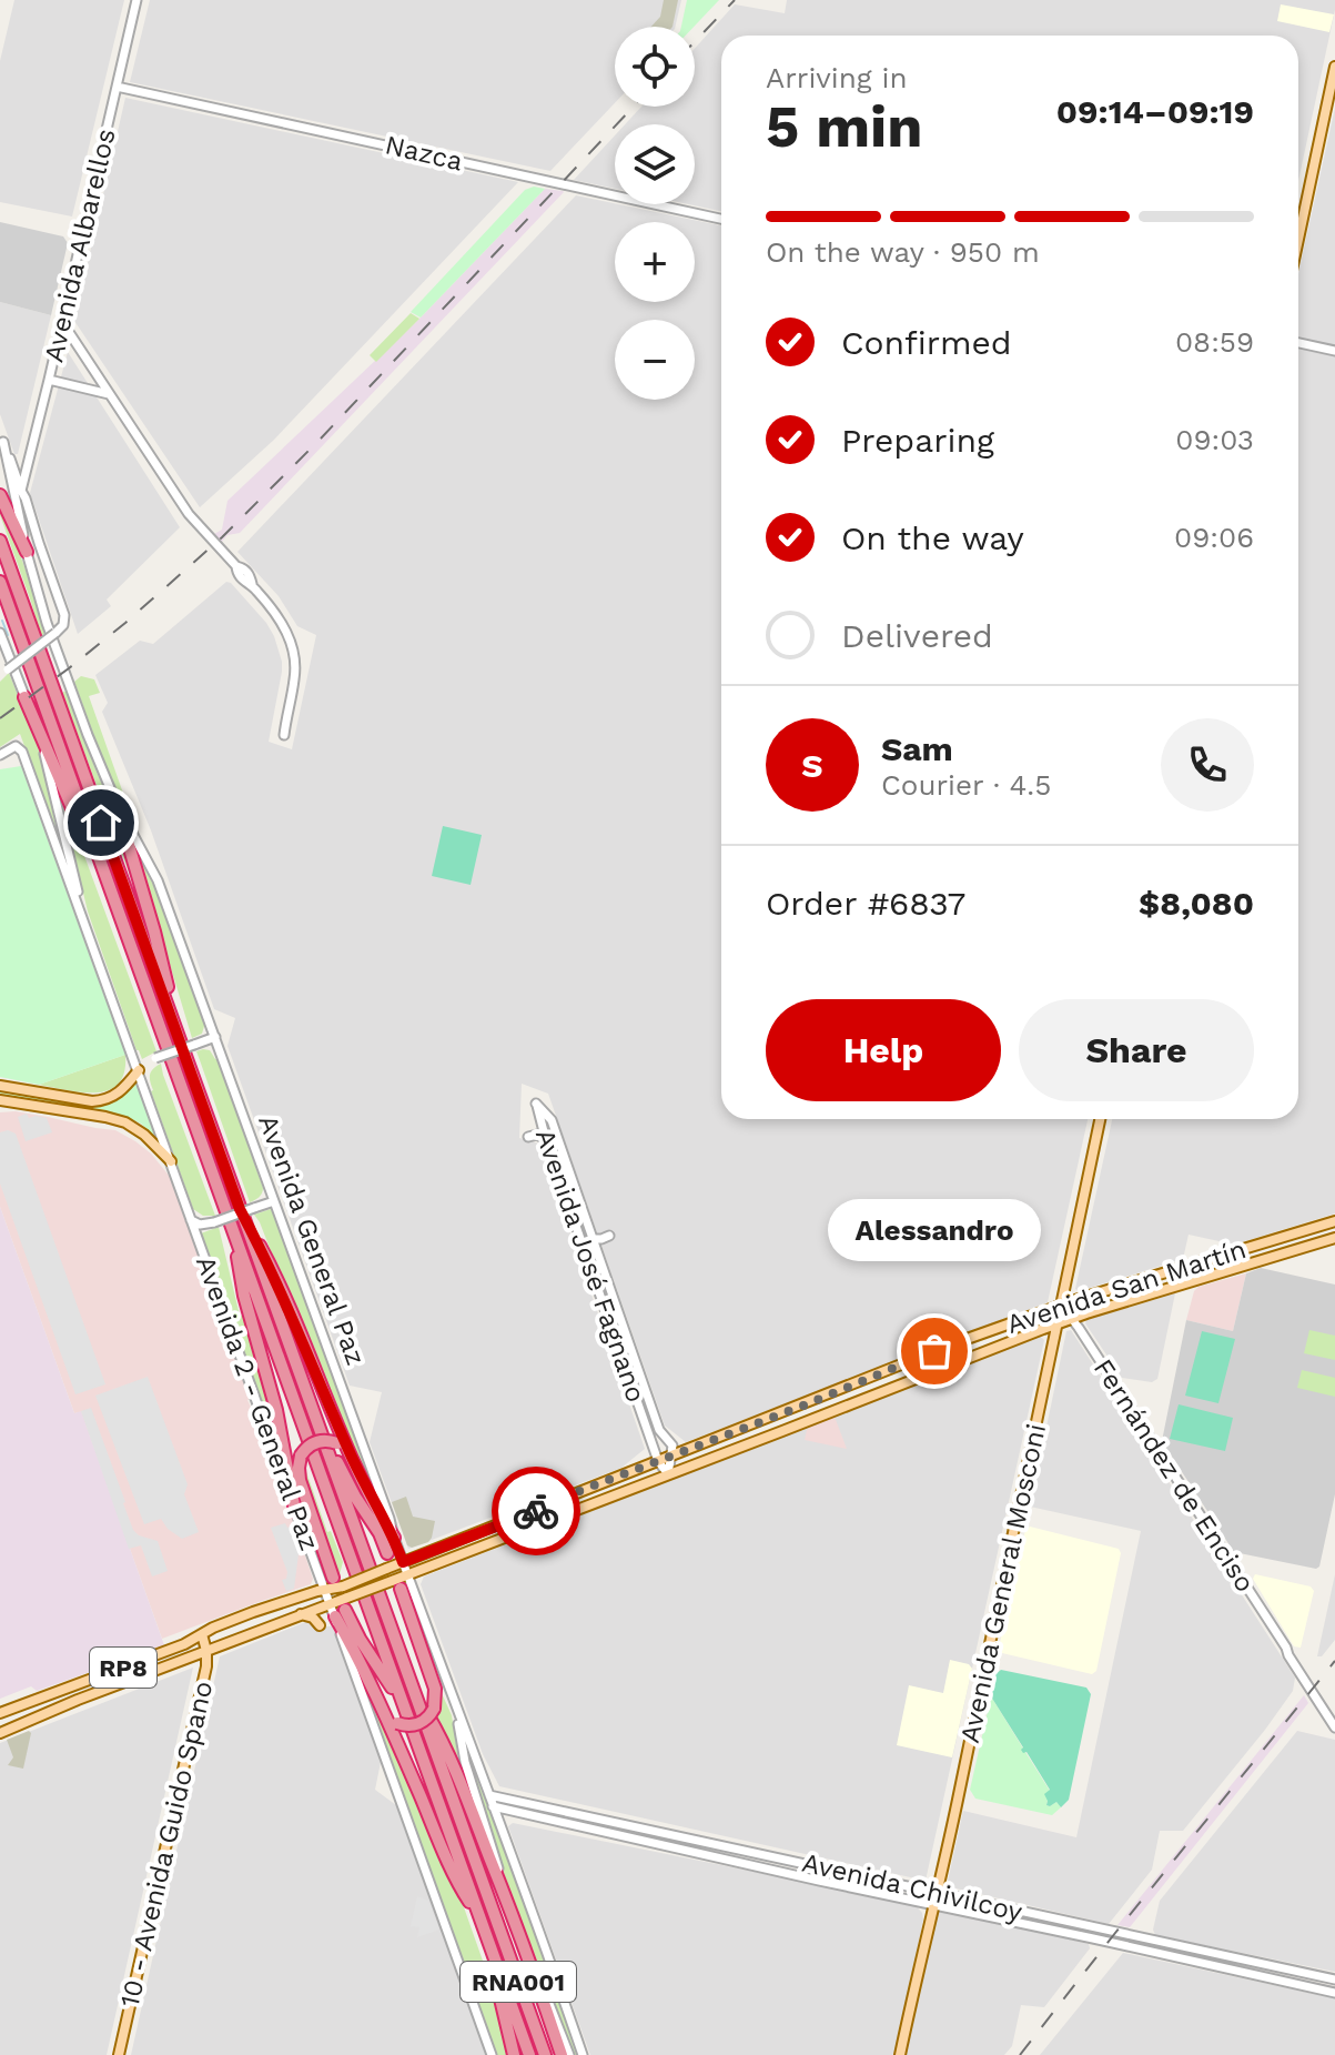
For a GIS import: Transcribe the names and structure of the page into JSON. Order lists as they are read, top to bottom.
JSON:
{
  "streets": {
    "highway": ["RNA001"],
    "main road": [
      "Avenida San Martín",
      "Avenida General Mosconi",
      "RP8",
      "10 - Avenida Guido Spano"
    ],
    "street": [
      "Nazca",
      "Avenida Albarellos",
      "Avenida General Paz",
      "Avenida José Fagnano",
      "Avenida 2 - General Paz",
      "Fernández de Enciso",
      "Avenida Chivilcoy"
    ]
  },
  "crossings": [
    ["Nazca", "Avenida Albarellos"],
    ["Avenida Albarellos", "Avenida General Paz"],
    ["Avenida General Paz", "Avenida San Martín"],
    ["Avenida General Paz", "Avenida Chivilcoy"],
    ["Avenida José Fagnano", "Avenida San Martín"],
    ["Avenida San Martín", "Avenida 2 - General Paz"],
    ["Avenida San Martín", "Fernández de Enciso"],
    ["Avenida San Martín", "Avenida General Mosconi"],
    ["Avenida San Martín", "RP8"],
    ["Avenida 2 - General Paz", "RP8"],
    ["Fernández de Enciso", "Avenida General Mosconi"],
    ["Avenida General Mosconi", "Avenida Chivilcoy"],
    ["RP8", "10 - Avenida Guido Spano"]
  ],
  "places": ["Alessandro"],
  "page": {
    "map_buttons": ["+", "−"],
    "heading": ["5 min", "Arriving in", "09:14–09:19"],
    "panel": [
      "Sam",
      "Courier · 4.5",
      "Order #6837",
      "$8,080"
    ],
    "bar": "On the way · 950 m",
    "list": [
      ["Confirmed", "08:59"],
      ["Preparing", "09:03"],
      ["On the way", "09:06"],
      "Delivered"
    ],
    "round": "S",
    "buttons": ["Help", "Share"],
    "bubble": "Alessandro"
  }
}
